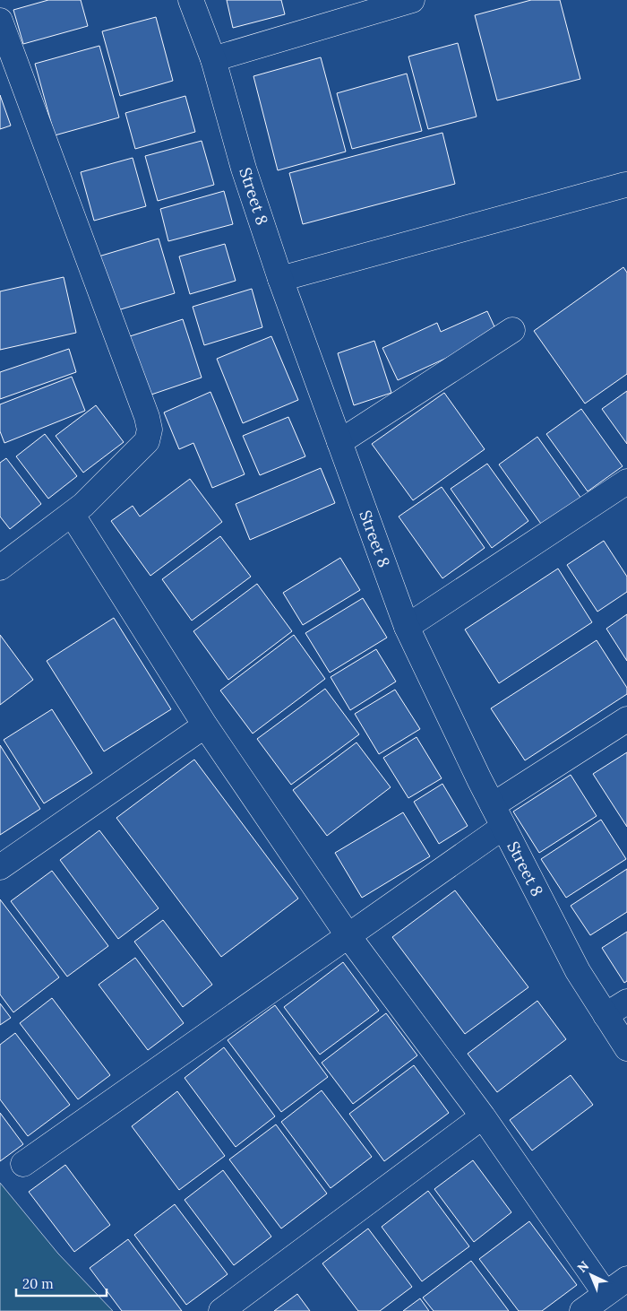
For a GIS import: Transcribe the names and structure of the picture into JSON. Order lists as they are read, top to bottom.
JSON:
{
  "streets": {
    "street": ["Street 8"]
  },
  "scale_bar": "20 m",
  "north": "top left"
}
